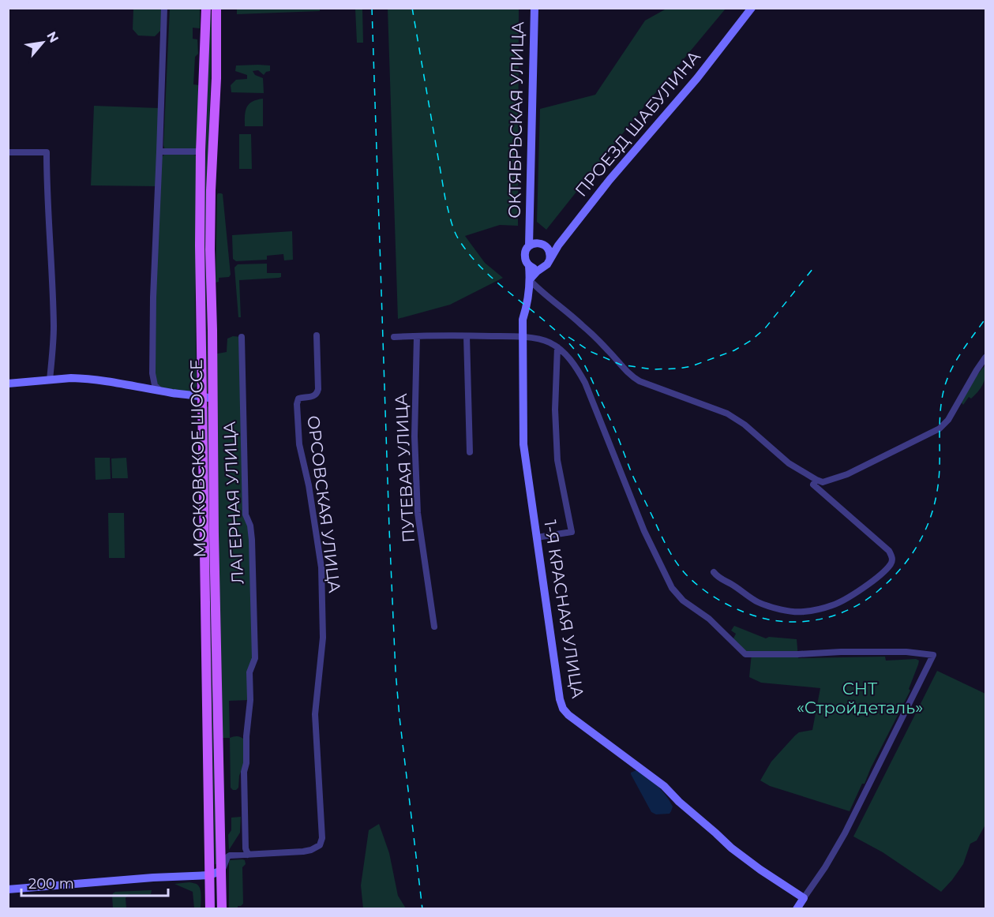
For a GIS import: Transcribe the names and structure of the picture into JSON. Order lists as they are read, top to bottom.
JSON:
{
  "streets": {
    "main road": ["МОСКОВСКОЕ ШОССЕ"],
    "street": [
      "ОКТЯБРЬСКАЯ УЛИЦА",
      "ПРОЕЗД ШАБУЛИНА",
      "ПУТЕВАЯ УЛИЦА",
      "ЛАГЕРНАЯ УЛИЦА",
      "ОРСОВСКАЯ УЛИЦА",
      "1-Я КРАСНАЯ УЛИЦА"
    ]
  },
  "crossings": [
    ["ОКТЯБРЬСКАЯ УЛИЦА", "ПРОЕЗД ШАБУЛИНА"],
    ["ОКТЯБРЬСКАЯ УЛИЦА", "1-Я КРАСНАЯ УЛИЦА"],
    ["ПРОЕЗД ШАБУЛИНА", "1-Я КРАСНАЯ УЛИЦА"],
    ["ЛАГЕРНАЯ УЛИЦА", "ОРСОВСКАЯ УЛИЦА"]
  ],
  "parks": ["СНТ «Стройдеталь»"],
  "scale_bar": "200 m",
  "north": "top right"
}
